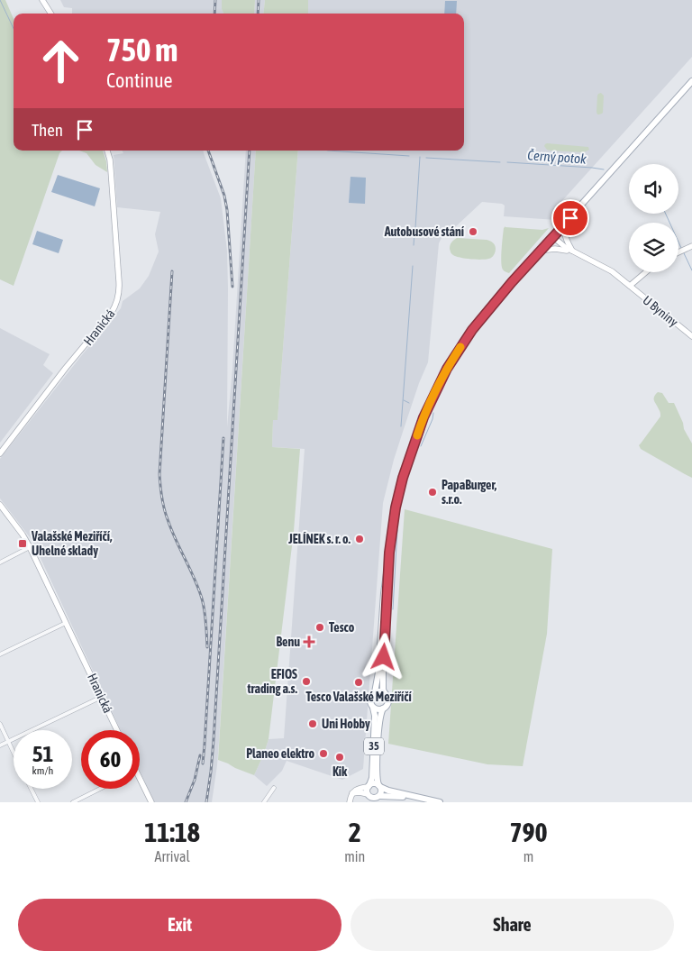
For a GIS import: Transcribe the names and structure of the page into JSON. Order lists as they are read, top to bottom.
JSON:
{
  "streets": {
    "main road": ["35"],
    "street": ["U Byniny", "Hranická"]
  },
  "water": ["Černý potok"],
  "places": {
    "other": [
      "Autobusové stání",
      "PapaBurger, s.r.o.",
      "JELÍNEK s. r. o.",
      "Tesco",
      "EFIOS trading a.s.",
      "Tesco Valašské Meziříčí",
      "Uni Hobby",
      "Planeo elektro",
      "Kik"
    ],
    "transit": ["Valašské Meziříčí, Uhelné sklady"],
    "health": ["Benu"]
  },
  "page": {
    "turn": ["750 m", "Continue"],
    "then": "Then",
    "speed": "51 km/h",
    "limit": "60",
    "eta": [
      "11:18",
      "Arrival",
      "2",
      "min",
      "790",
      "m"
    ],
    "buttons": ["Exit", "Share"]
  }
}
